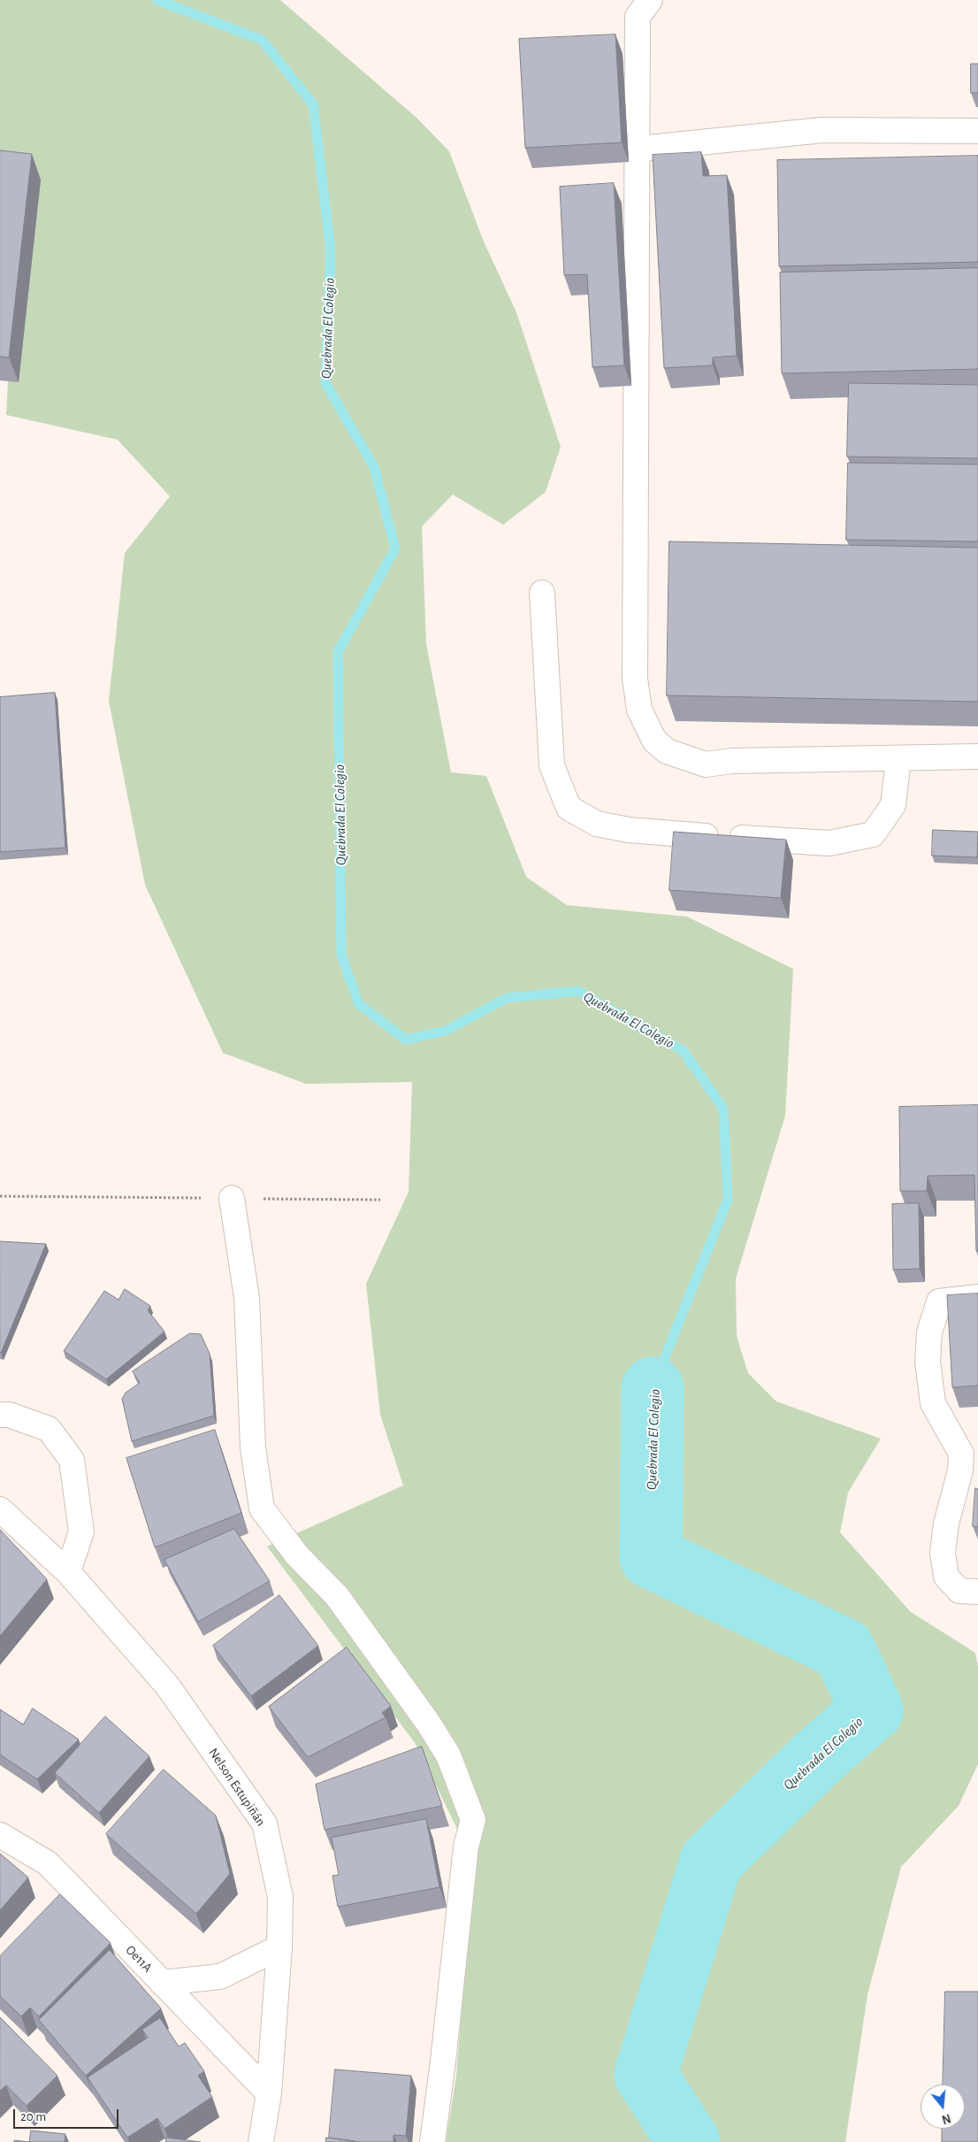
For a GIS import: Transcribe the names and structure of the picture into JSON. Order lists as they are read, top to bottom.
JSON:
{
  "streets": {
    "street": ["Nelson Estupiñán", "Oe11A"]
  },
  "crossings": [
    ["Nelson Estupiñán", "Oe11A"]
  ],
  "water": ["Quebrada El Colegio"],
  "scale_bar": "20 m",
  "north": "bottom"
}
